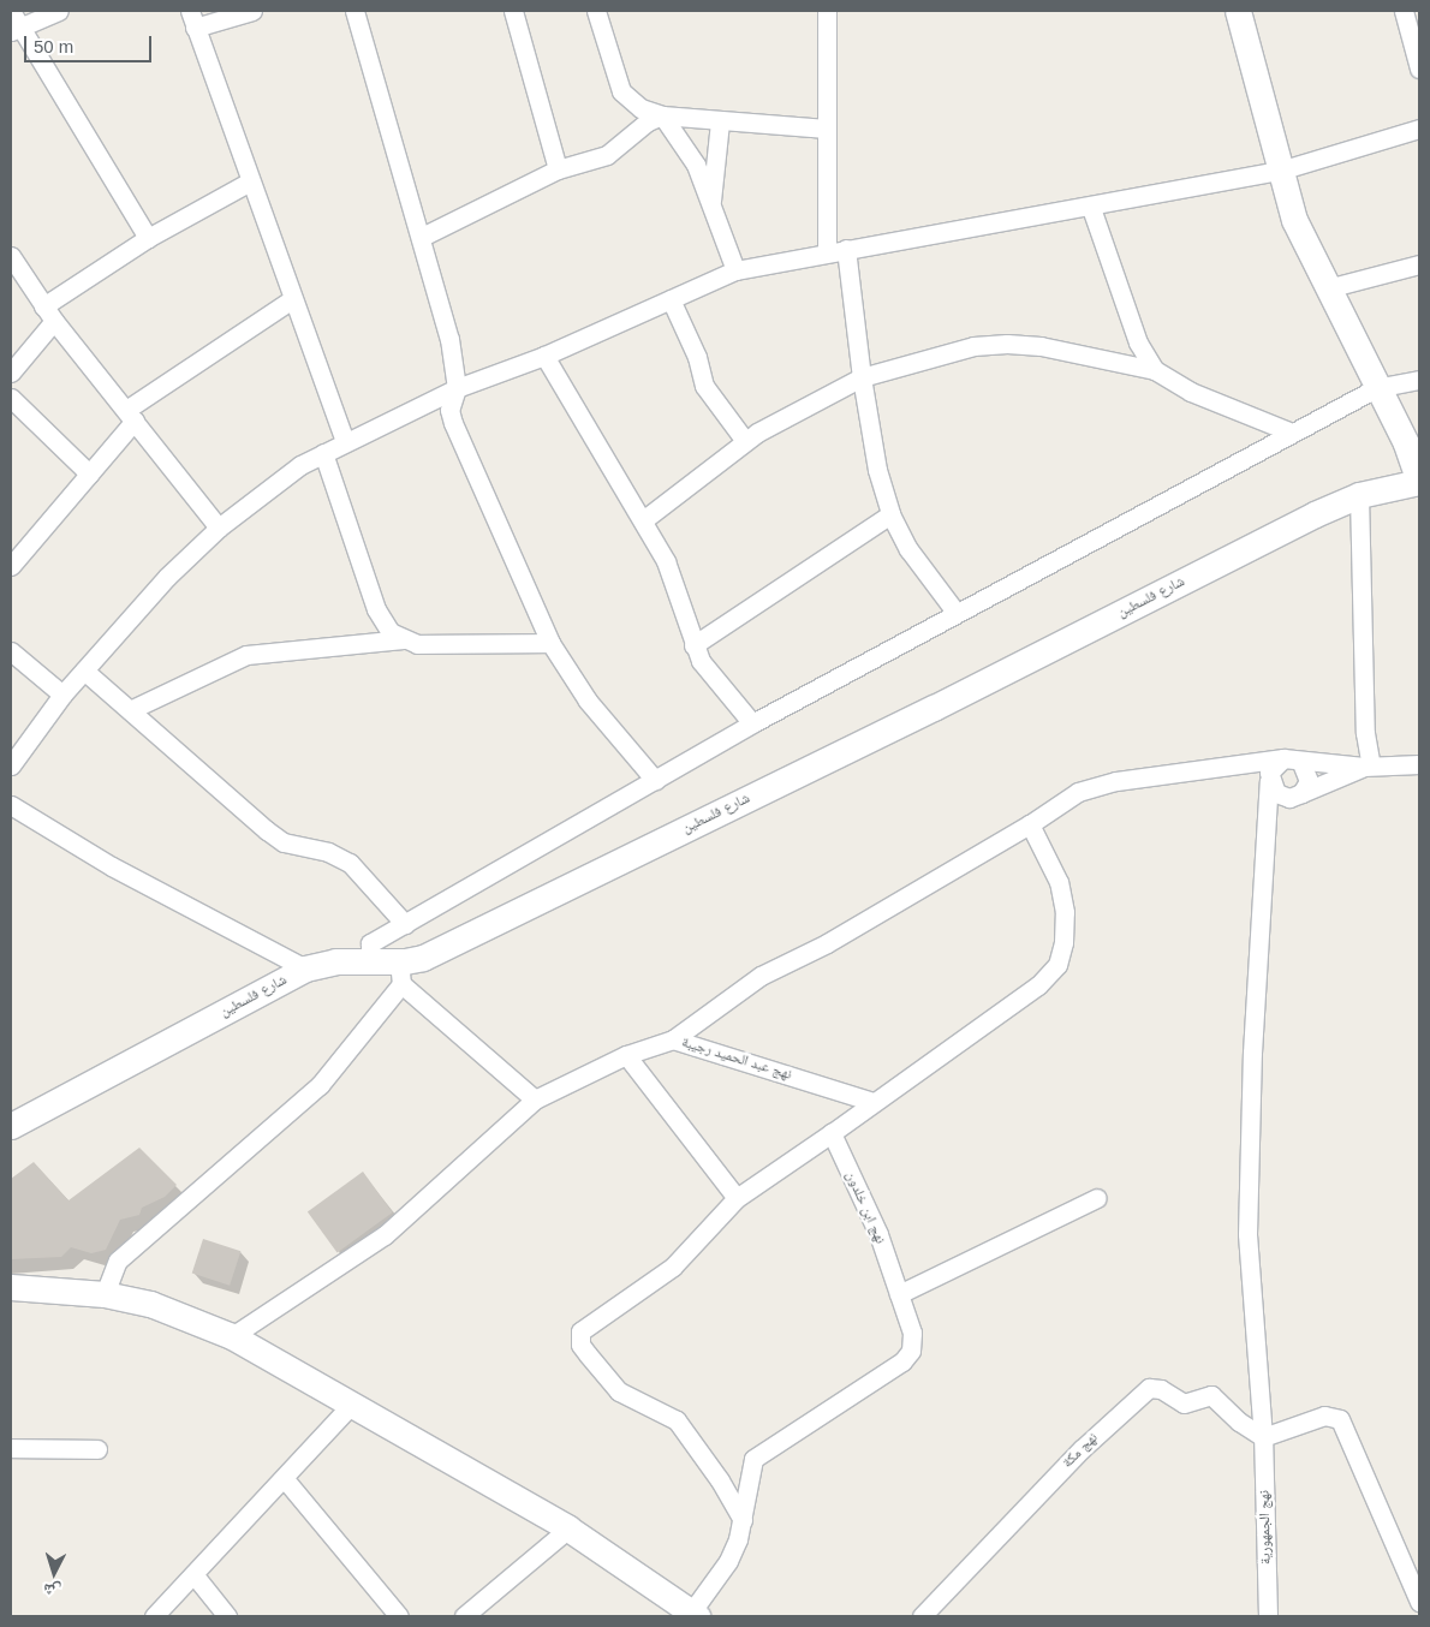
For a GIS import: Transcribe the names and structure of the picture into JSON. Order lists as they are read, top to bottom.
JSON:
{
  "streets": {
    "street": [
      "شارع فلسطين",
      "نهج عبد الحميد رجيبة",
      "نهج ابن خلدون",
      "نهج مكة",
      "نهج الجمهورية"
    ]
  },
  "crossings": [
    ["نهج مكة", "نهج الجمهورية"]
  ],
  "scale_bar": "50 m",
  "north": "bottom"
}
